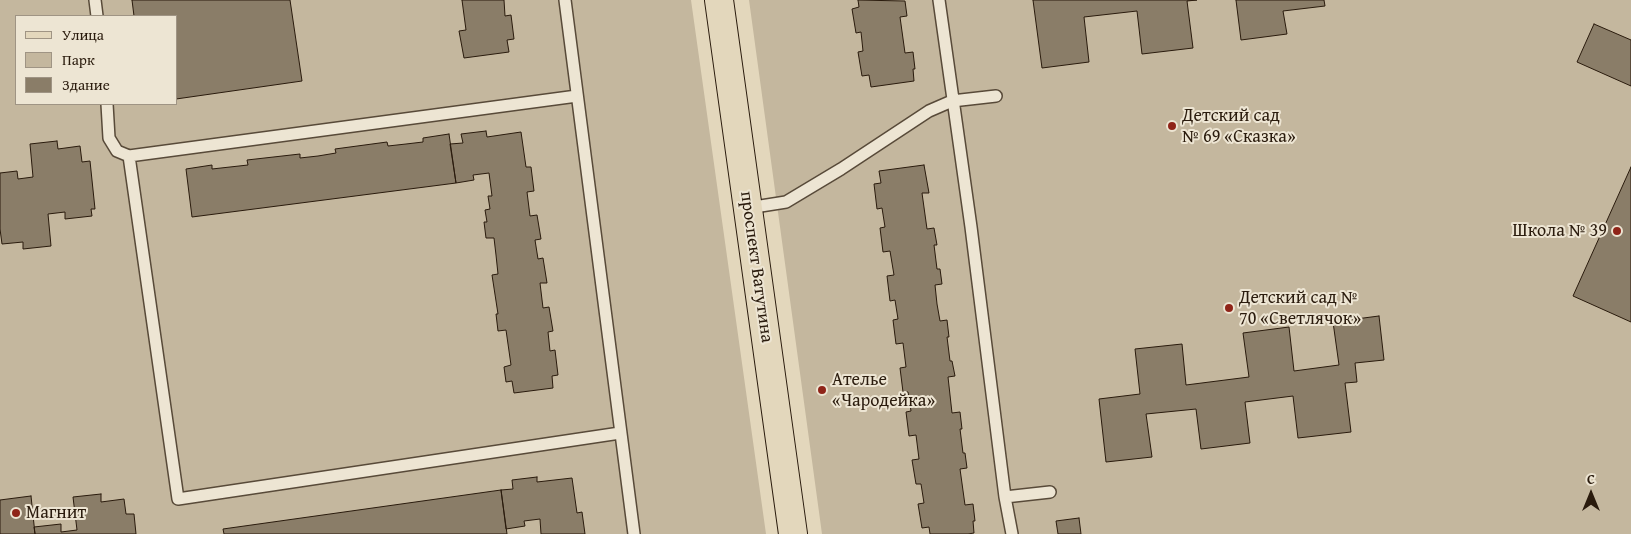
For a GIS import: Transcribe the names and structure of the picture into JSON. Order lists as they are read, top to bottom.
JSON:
{
  "streets": {
    "main road": ["проспект Ватутина"]
  },
  "places": [
    "Детский сад № 69 «Сказка»",
    "Школа № 39",
    "Детский сад № 70 «Светлячок»",
    "Ателье «Чародейка»",
    "Магнит"
  ],
  "legend": ["Улица", "Парк", "Здание"],
  "north": "top"
}
